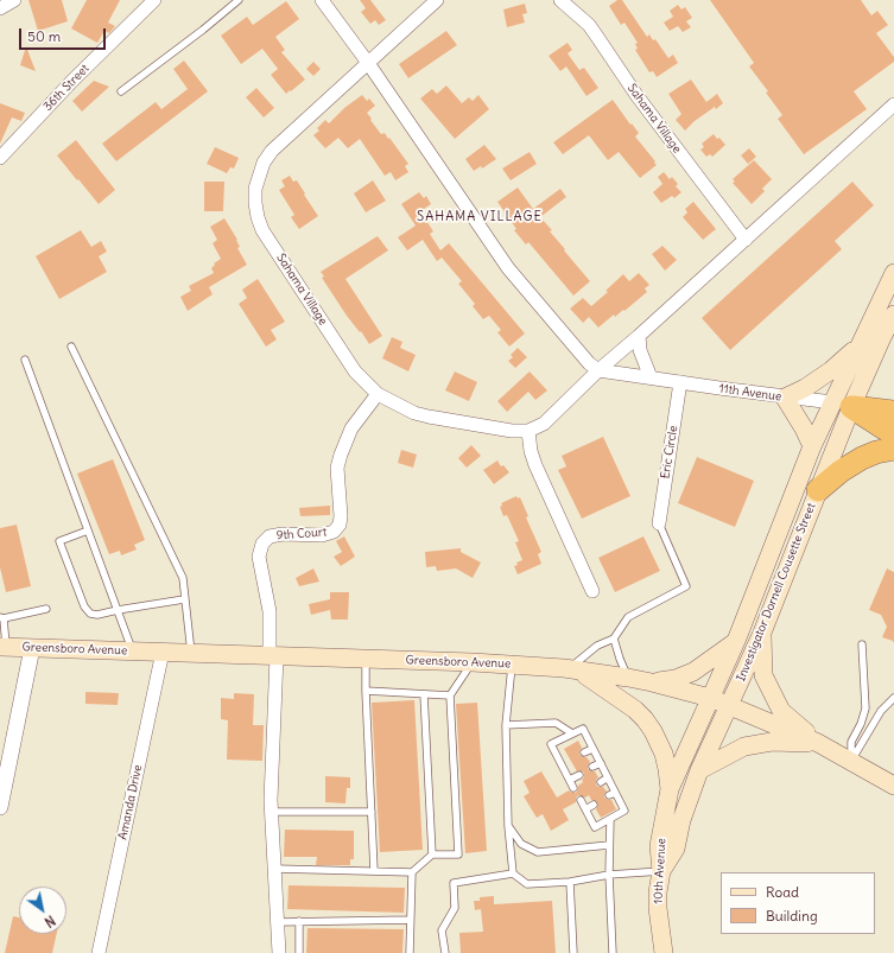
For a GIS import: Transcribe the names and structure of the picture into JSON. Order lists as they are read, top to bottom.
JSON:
{
  "streets": {
    "main road": ["Investigator Dornell Cousette Street", "Greensboro Avenue", "10th Avenue"],
    "street": [
      "36th Street",
      "Sahama Village",
      "11th Avenue",
      "Eric Circle",
      "9th Court",
      "Amanda Drive"
    ]
  },
  "crossings": [
    ["Sahama Village", "9th Court"],
    ["11th Avenue", "Eric Circle"],
    ["11th Avenue", "Investigator Dornell Cousette Street"],
    ["9th Court", "Greensboro Avenue"],
    ["Investigator Dornell Cousette Street", "Greensboro Avenue"],
    ["Investigator Dornell Cousette Street", "10th Avenue"],
    ["Greensboro Avenue", "Amanda Drive"]
  ],
  "districts": ["SAHAMA VILLAGE"],
  "legend": ["Road", "Building"],
  "scale_bar": "50 m",
  "north": "bottom right"
}
